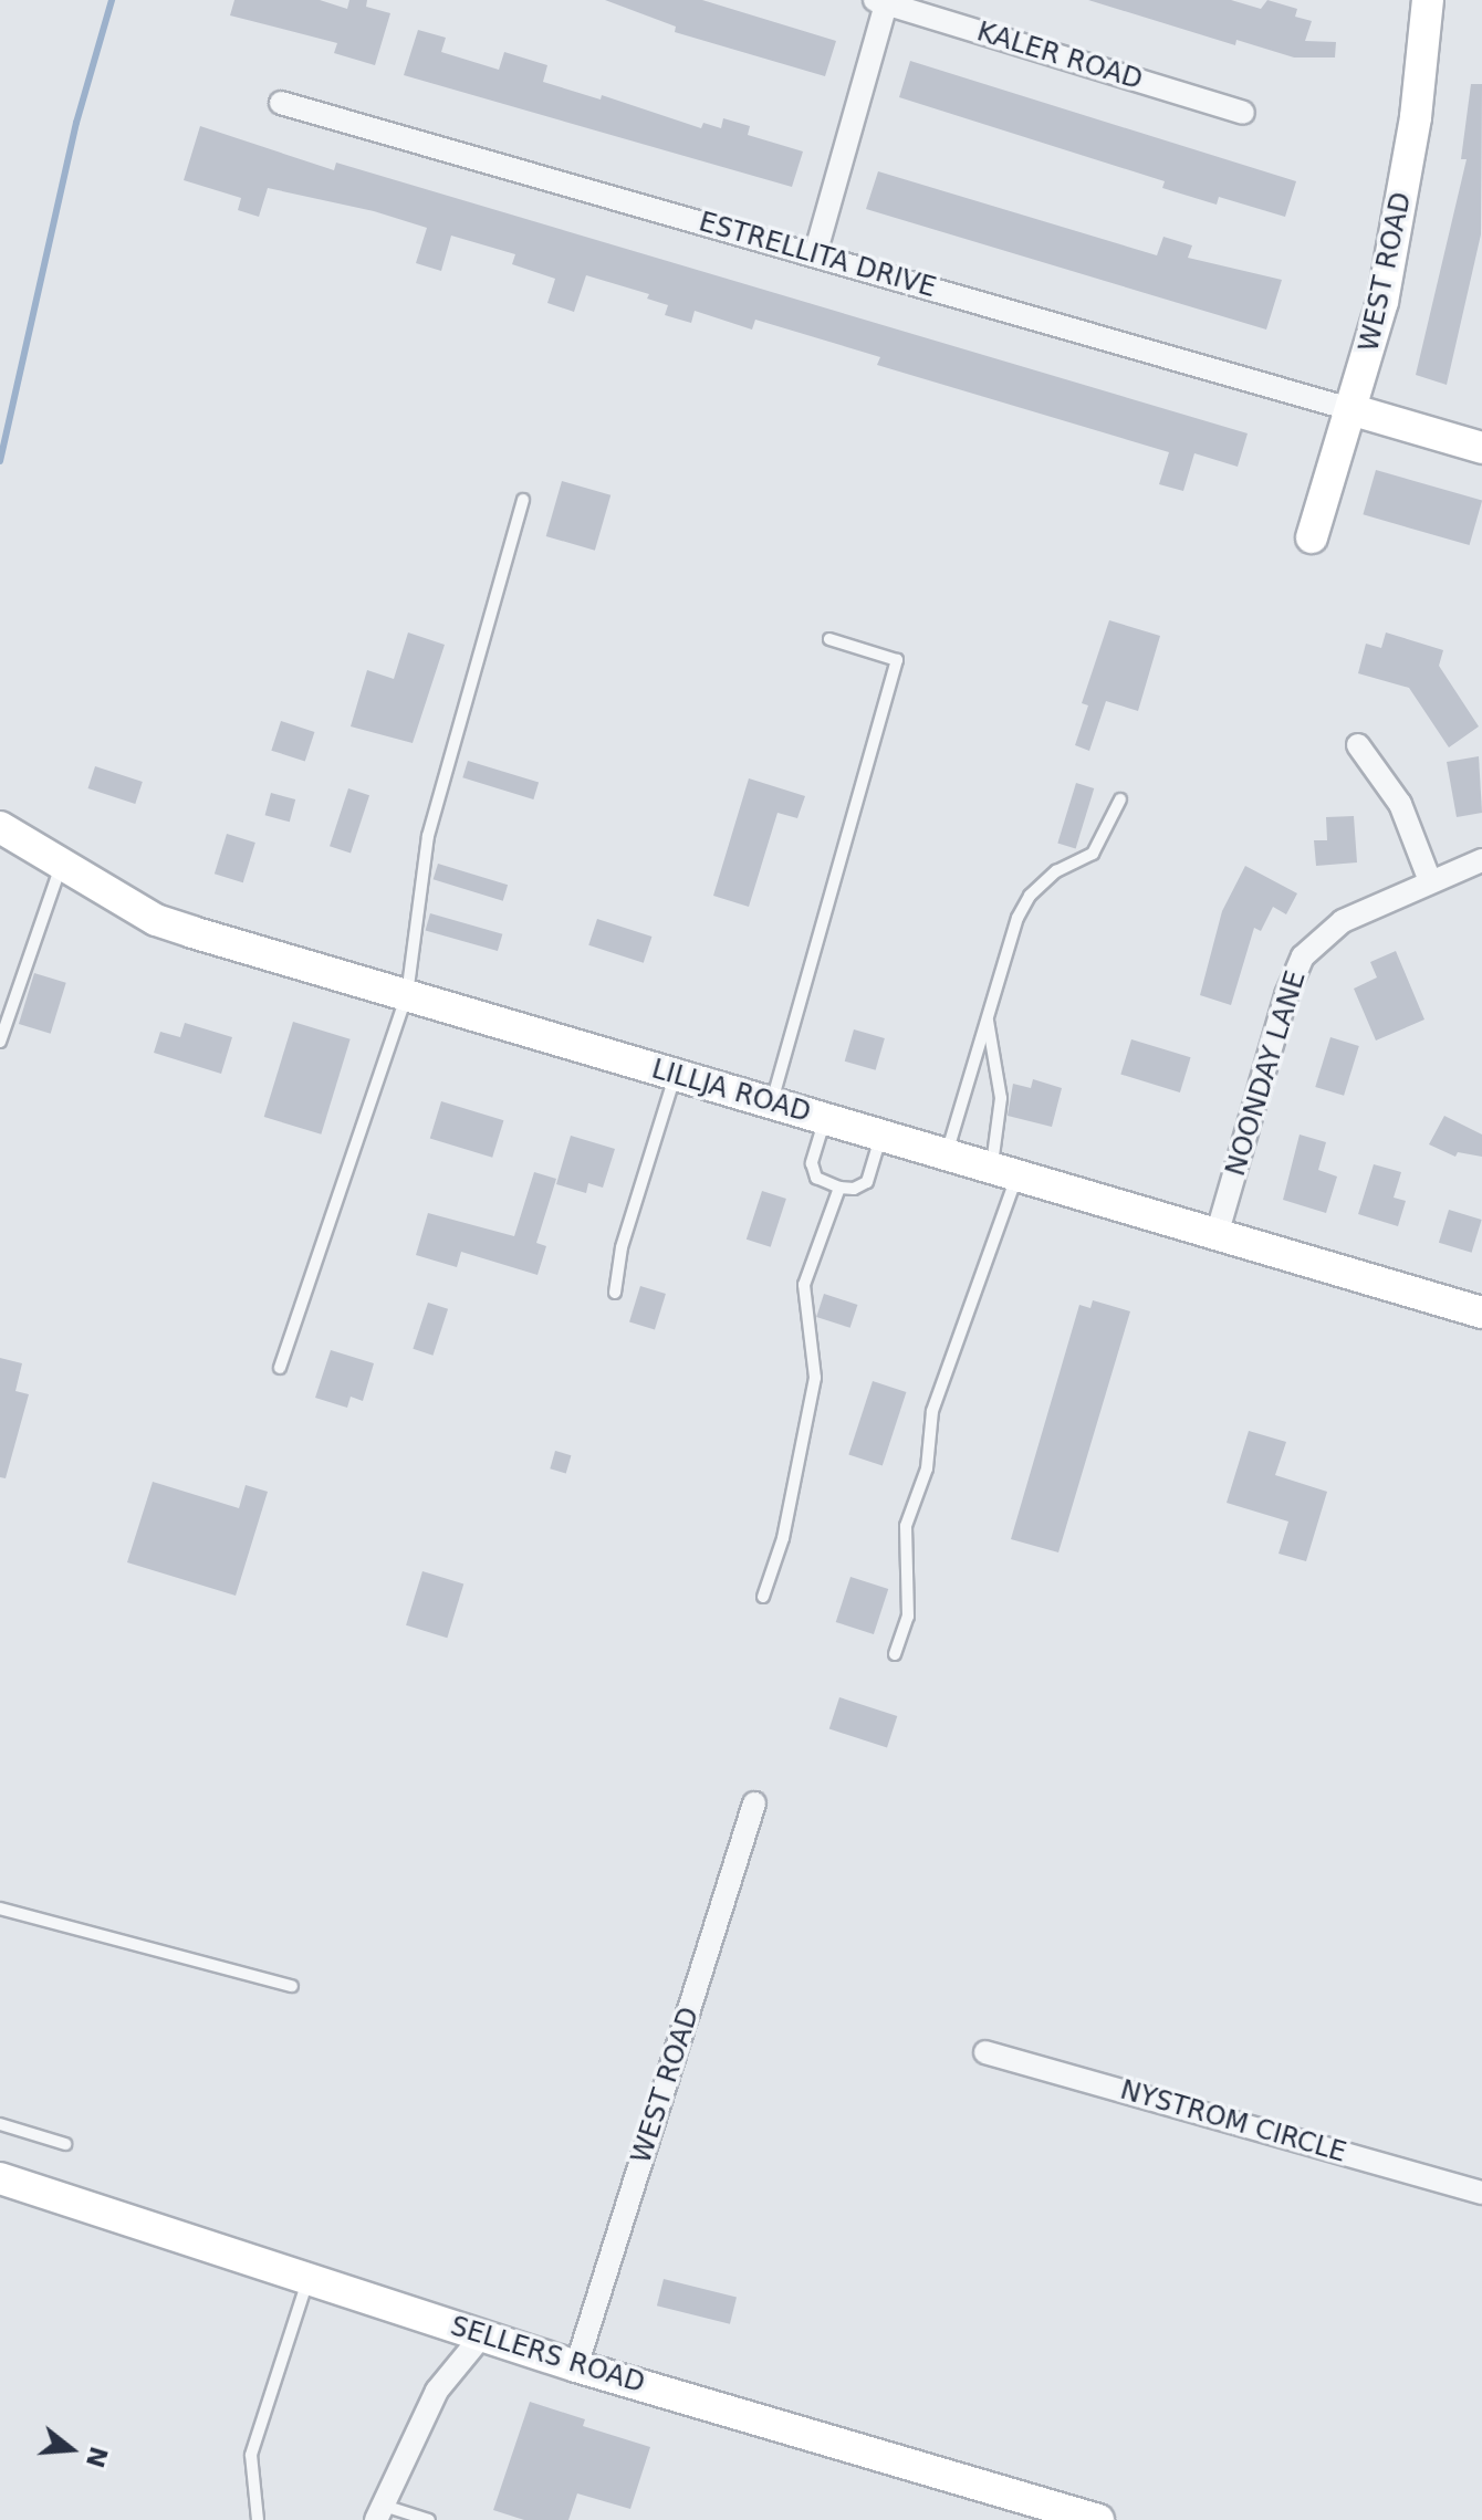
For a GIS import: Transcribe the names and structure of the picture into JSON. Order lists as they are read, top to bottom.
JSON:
{
  "streets": {
    "street": [
      "KALER ROAD",
      "ESTRELLITA DRIVE",
      "WEST ROAD",
      "NOONDAY LANE",
      "LILLJA ROAD",
      "NYSTROM CIRCLE",
      "SELLERS ROAD"
    ]
  },
  "crossings": [
    ["ESTRELLITA DRIVE", "WEST ROAD"],
    ["WEST ROAD", "SELLERS ROAD"],
    ["NOONDAY LANE", "LILLJA ROAD"]
  ],
  "north": "right"
}
